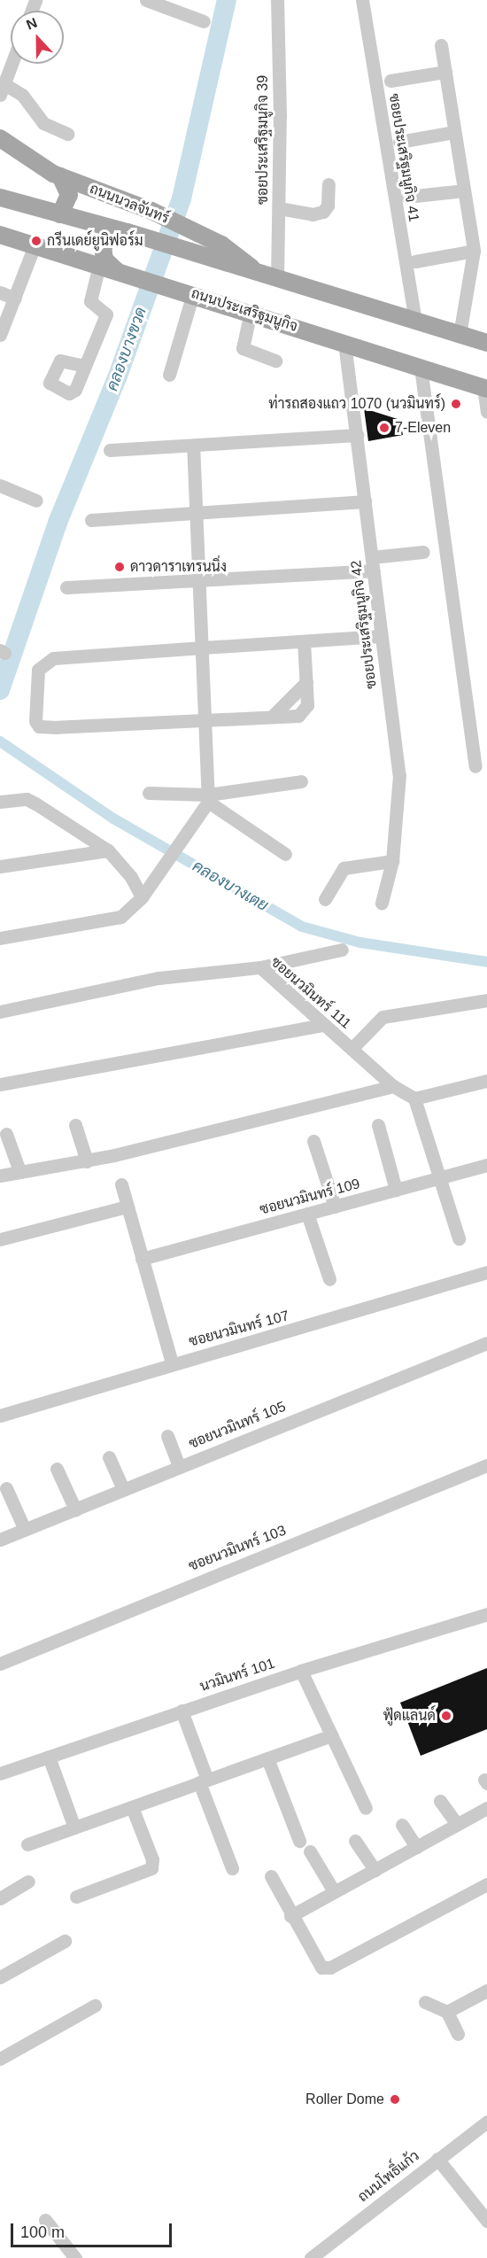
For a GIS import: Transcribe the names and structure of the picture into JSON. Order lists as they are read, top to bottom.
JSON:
{
  "streets": {
    "main road": ["ถนนนวลจันทร์", "ถนนประเสริฐมนูกิจ"],
    "street": [
      "ซอยประเสริฐมนูกิจ 39",
      "ซอยประเสริฐมนูกิจ 41",
      "ซอยประเสริฐมนูกิจ 42",
      "ซอยนวมินทร์ 111",
      "ซอยนวมินทร์ 109",
      "ซอยนวมินทร์ 107",
      "ซอยนวมินทร์ 105",
      "ซอยนวมินทร์ 103",
      "นวมินทร์ 101",
      "ถนนโพธิ์แก้ว"
    ]
  },
  "crossings": [
    ["ถนนประเสริฐมนูกิจ", "ซอยประเสริฐมนูกิจ 42"]
  ],
  "water": ["คลองบางขวด", "คลองบางเตย"],
  "places": [
    "กรีนเดย์ยูนิฟอร์ม",
    "ท่ารถสองแถว 1070 (นวมินทร์)",
    "7-Eleven",
    "ดาวดาราเทรนนิ่ง",
    "ฟู้ดแลนด์",
    "Roller Dome"
  ],
  "scale_bar": "100 m",
  "north": "top"
}
